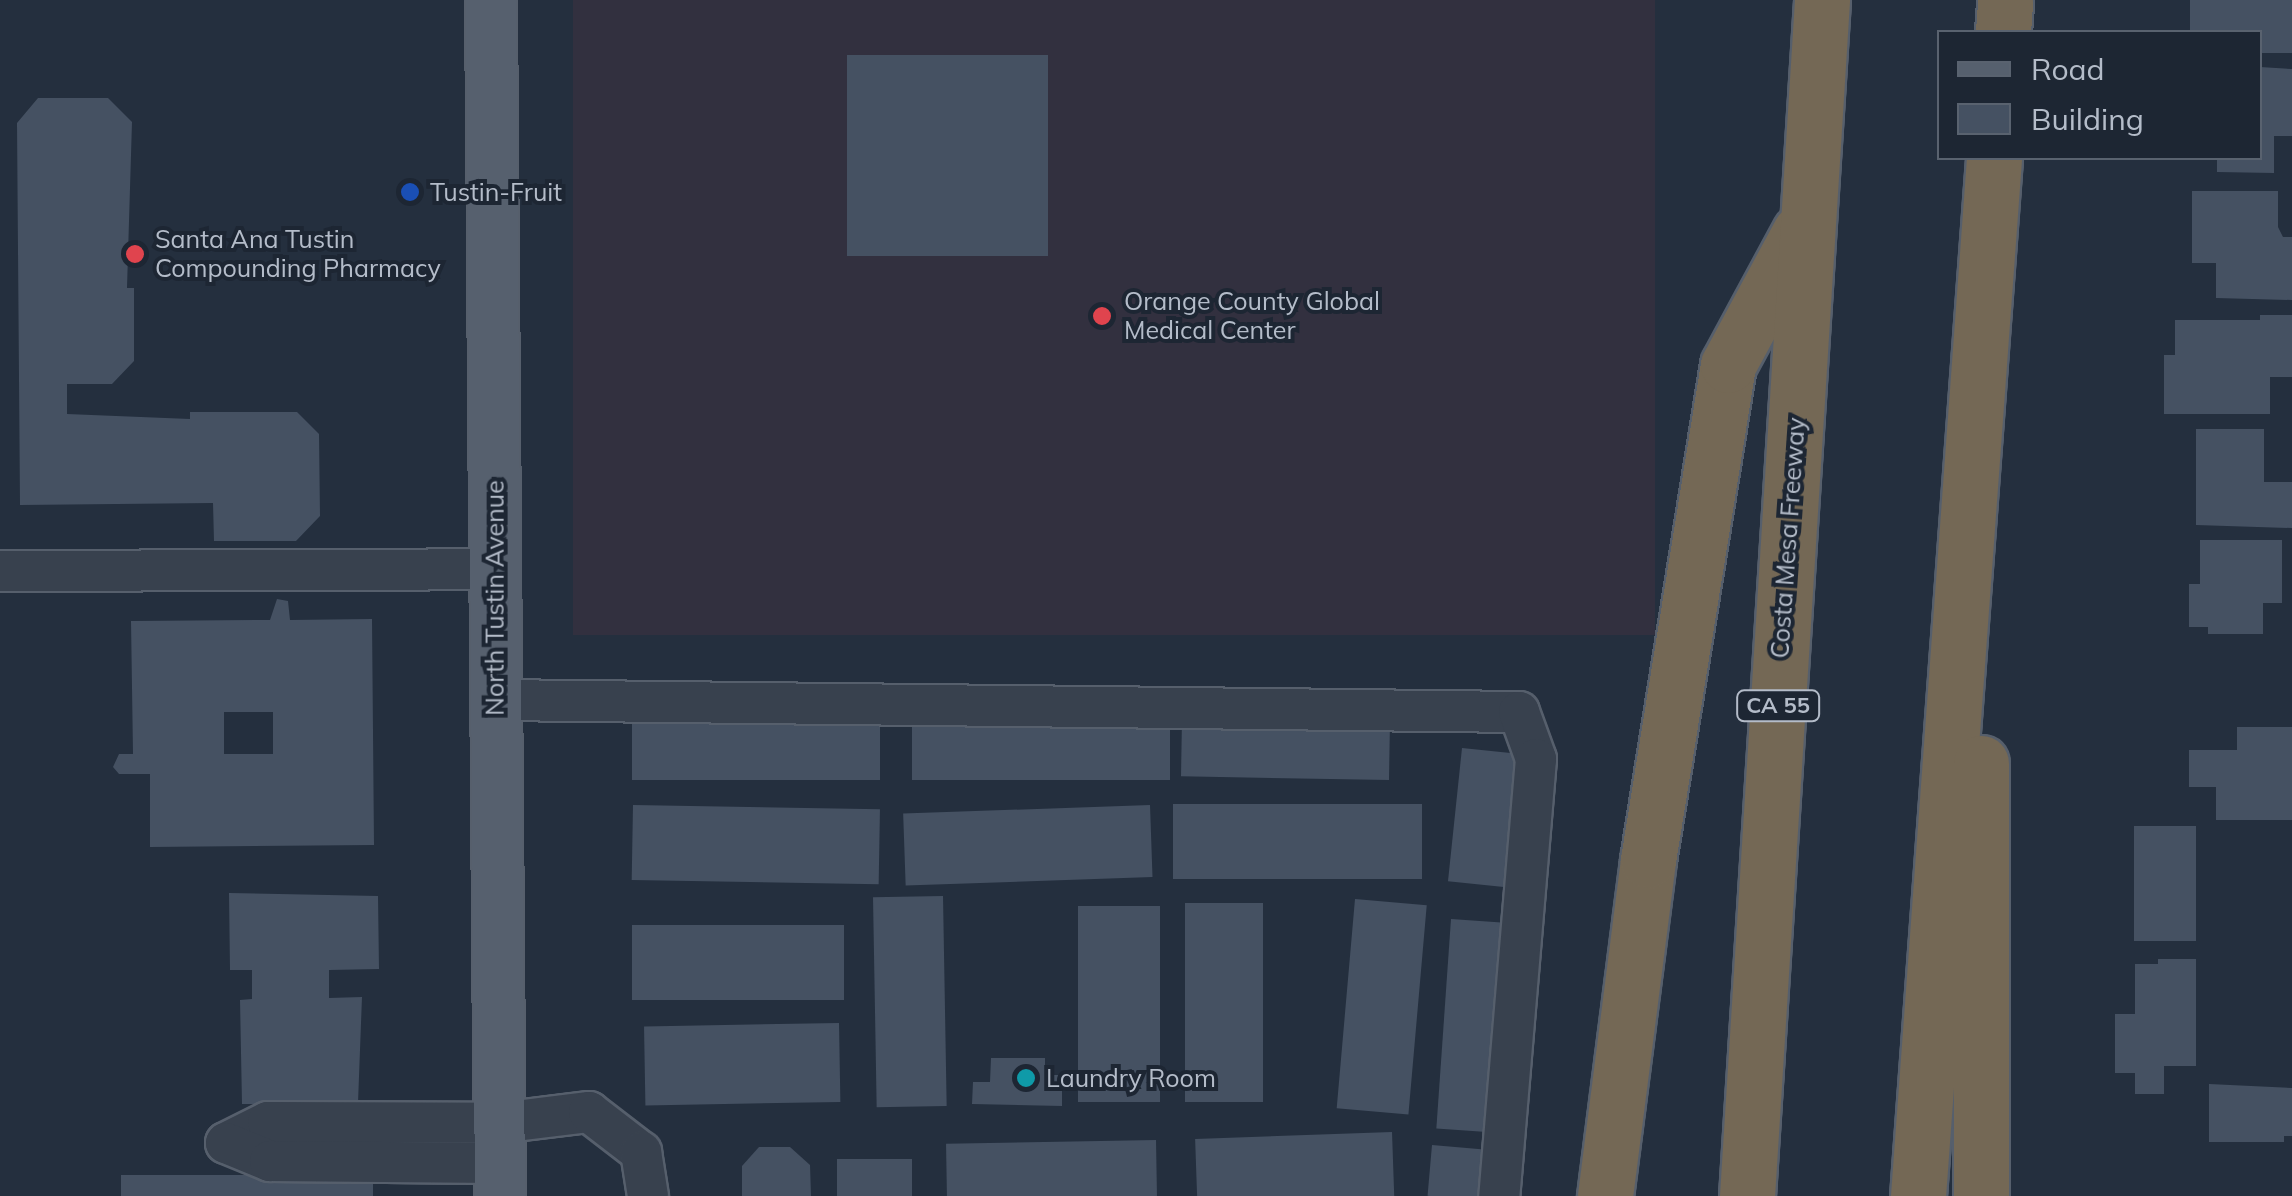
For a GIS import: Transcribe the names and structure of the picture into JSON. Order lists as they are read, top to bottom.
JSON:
{
  "streets": {
    "highway": ["Costa Mesa Freeway", "CA 55"],
    "main road": ["North Tustin Avenue"]
  },
  "places": [
    "Tustin-Fruit",
    "Santa Ana Tustin Compounding Pharmacy",
    "Orange County Global Medical Center",
    "Laundry Room"
  ],
  "legend": ["Road", "Building"]
}
